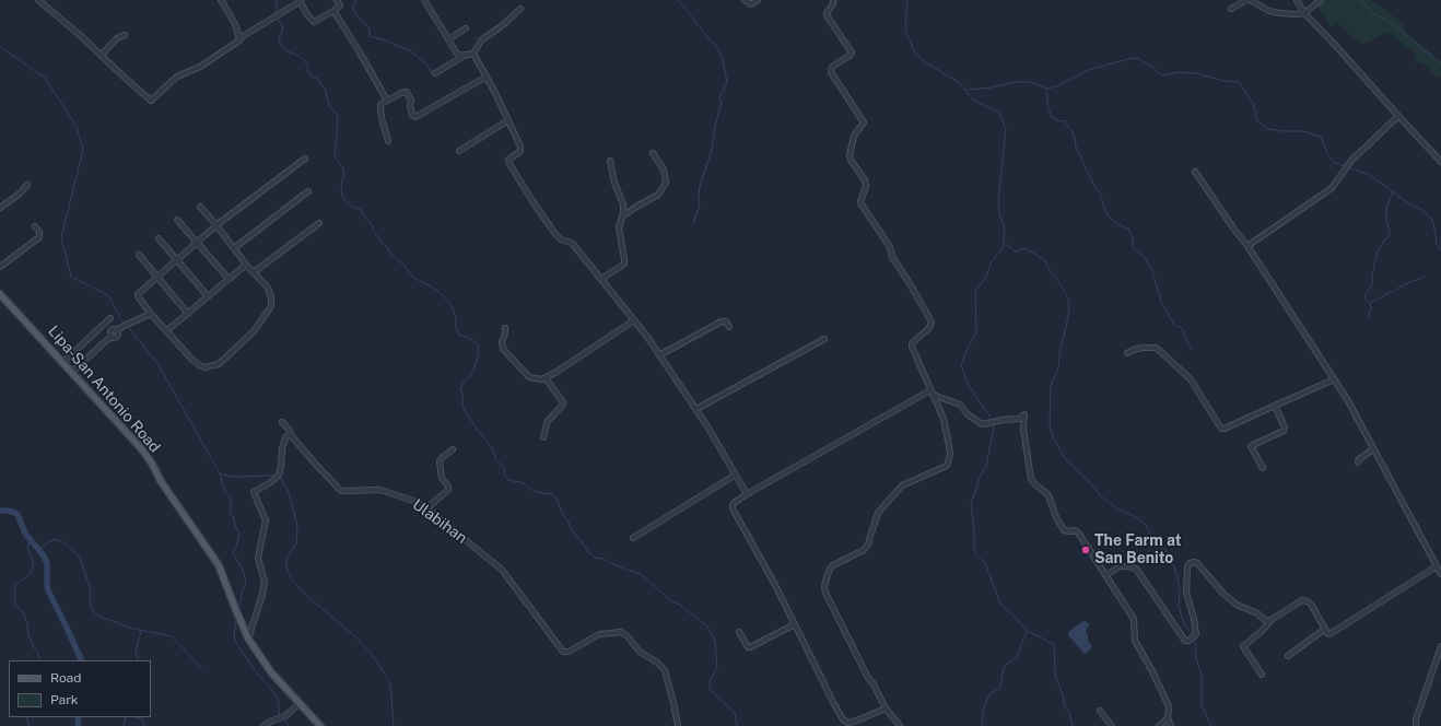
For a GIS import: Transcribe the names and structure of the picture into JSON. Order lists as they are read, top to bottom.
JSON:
{
  "streets": {
    "main road": ["Lipa-San Antonio Road"],
    "street": ["Ulabihan"]
  },
  "places": ["The Farm at San Benito"],
  "legend": ["Road", "Park"]
}
